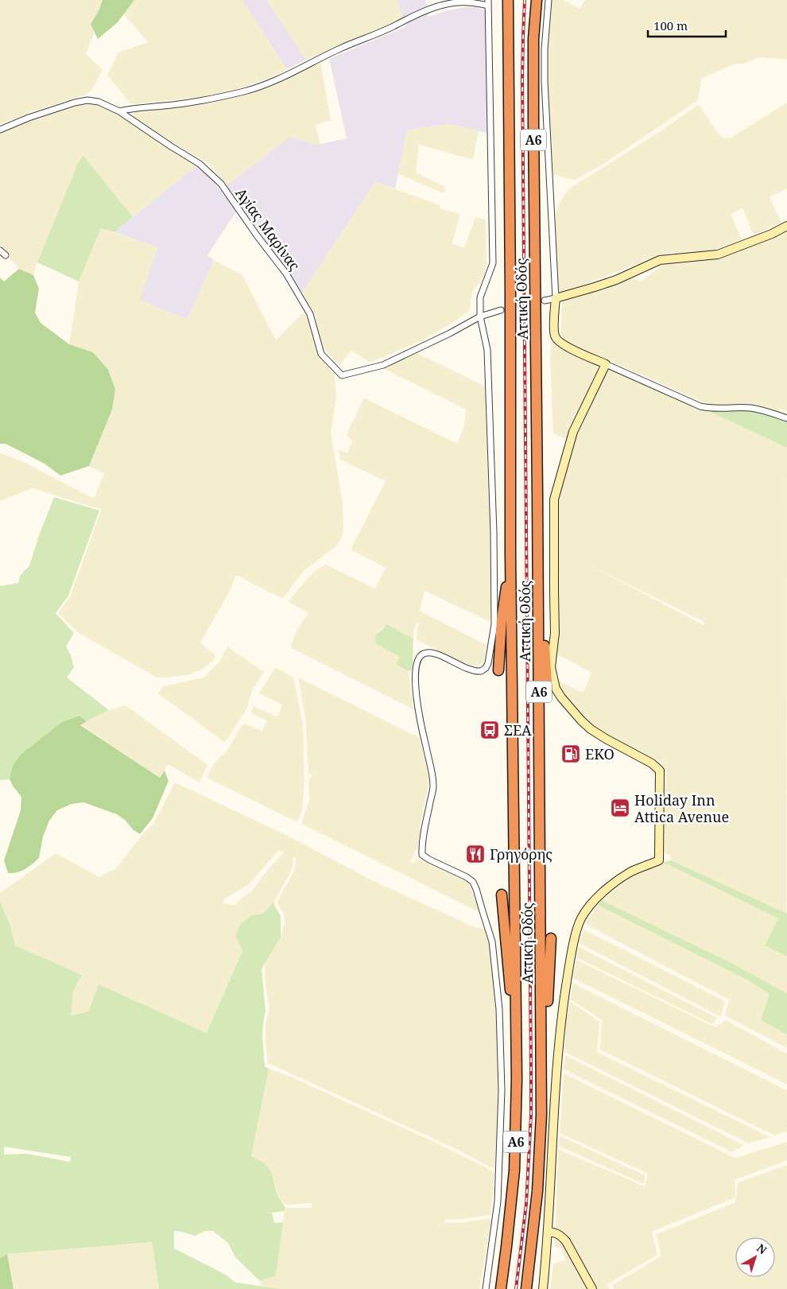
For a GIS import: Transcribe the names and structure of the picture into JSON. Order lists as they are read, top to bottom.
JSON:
{
  "streets": {
    "highway": ["Α6", "Αττική Οδός"],
    "street": ["Αγίας Μαρίνας"]
  },
  "places": {
    "bus stop": ["ΣΕΑ"],
    "fuel station": ["EKO"],
    "hotel": ["Holiday Inn Attica Avenue"],
    "restaurant": ["Γρηγόρης"]
  },
  "scale_bar": "100 m",
  "north": "top right"
}
